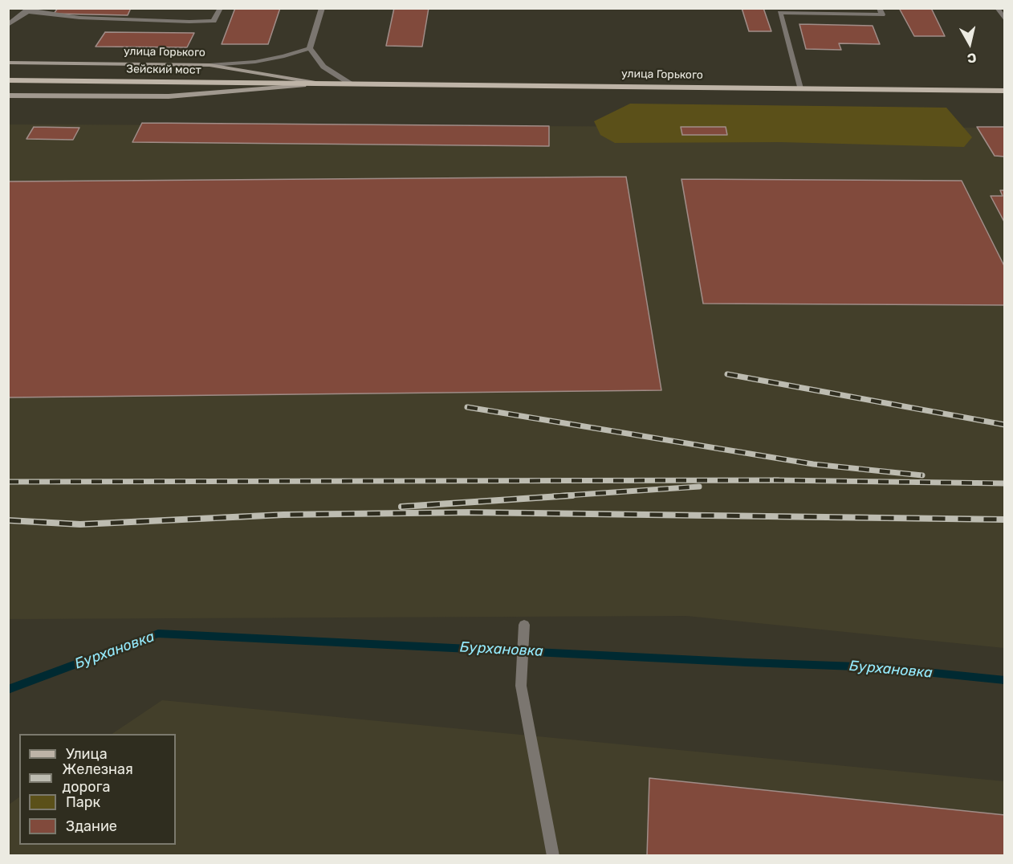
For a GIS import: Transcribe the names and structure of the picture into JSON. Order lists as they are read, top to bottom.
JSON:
{
  "streets": {
    "main road": ["улица Горького", "Зейский мост"]
  },
  "crossings": [
    ["улица Горького", "Зейский мост"]
  ],
  "water": ["Бурхановка"],
  "legend": [
    "Улица",
    "Железная дорога",
    "Парк",
    "Здание"
  ],
  "north": "bottom"
}
